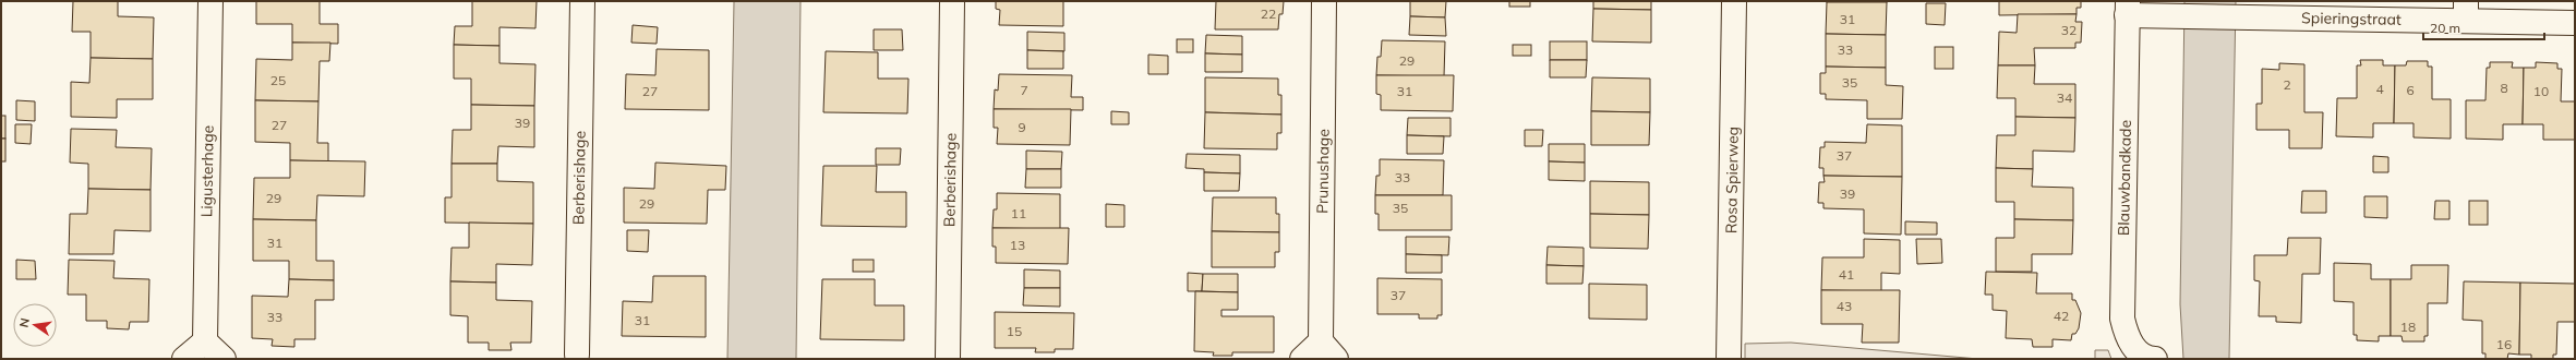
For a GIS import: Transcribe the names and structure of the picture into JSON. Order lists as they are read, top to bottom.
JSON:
{
  "streets": {
    "street": [
      "Spieringstraat",
      "Ligusterhage",
      "Prunushage",
      "Berberishage",
      "Blauwbandkade",
      "Rosa Spierweg"
    ]
  },
  "crossings": [
    ["Spieringstraat", "Blauwbandkade"]
  ],
  "house_numbers": [
    "22",
    "31",
    "32",
    "33",
    "29",
    "25",
    "35",
    "2",
    "8",
    "4",
    "7",
    "6",
    "27",
    "31",
    "10",
    "34",
    "39",
    "27",
    "9",
    "37",
    "33",
    "39",
    "29",
    "29",
    "35",
    "11",
    "31",
    "13",
    "41",
    "37",
    "43",
    "42",
    "33",
    "31",
    "18",
    "15",
    "16"
  ],
  "scale_bar": "20 m",
  "north": "left"
}
